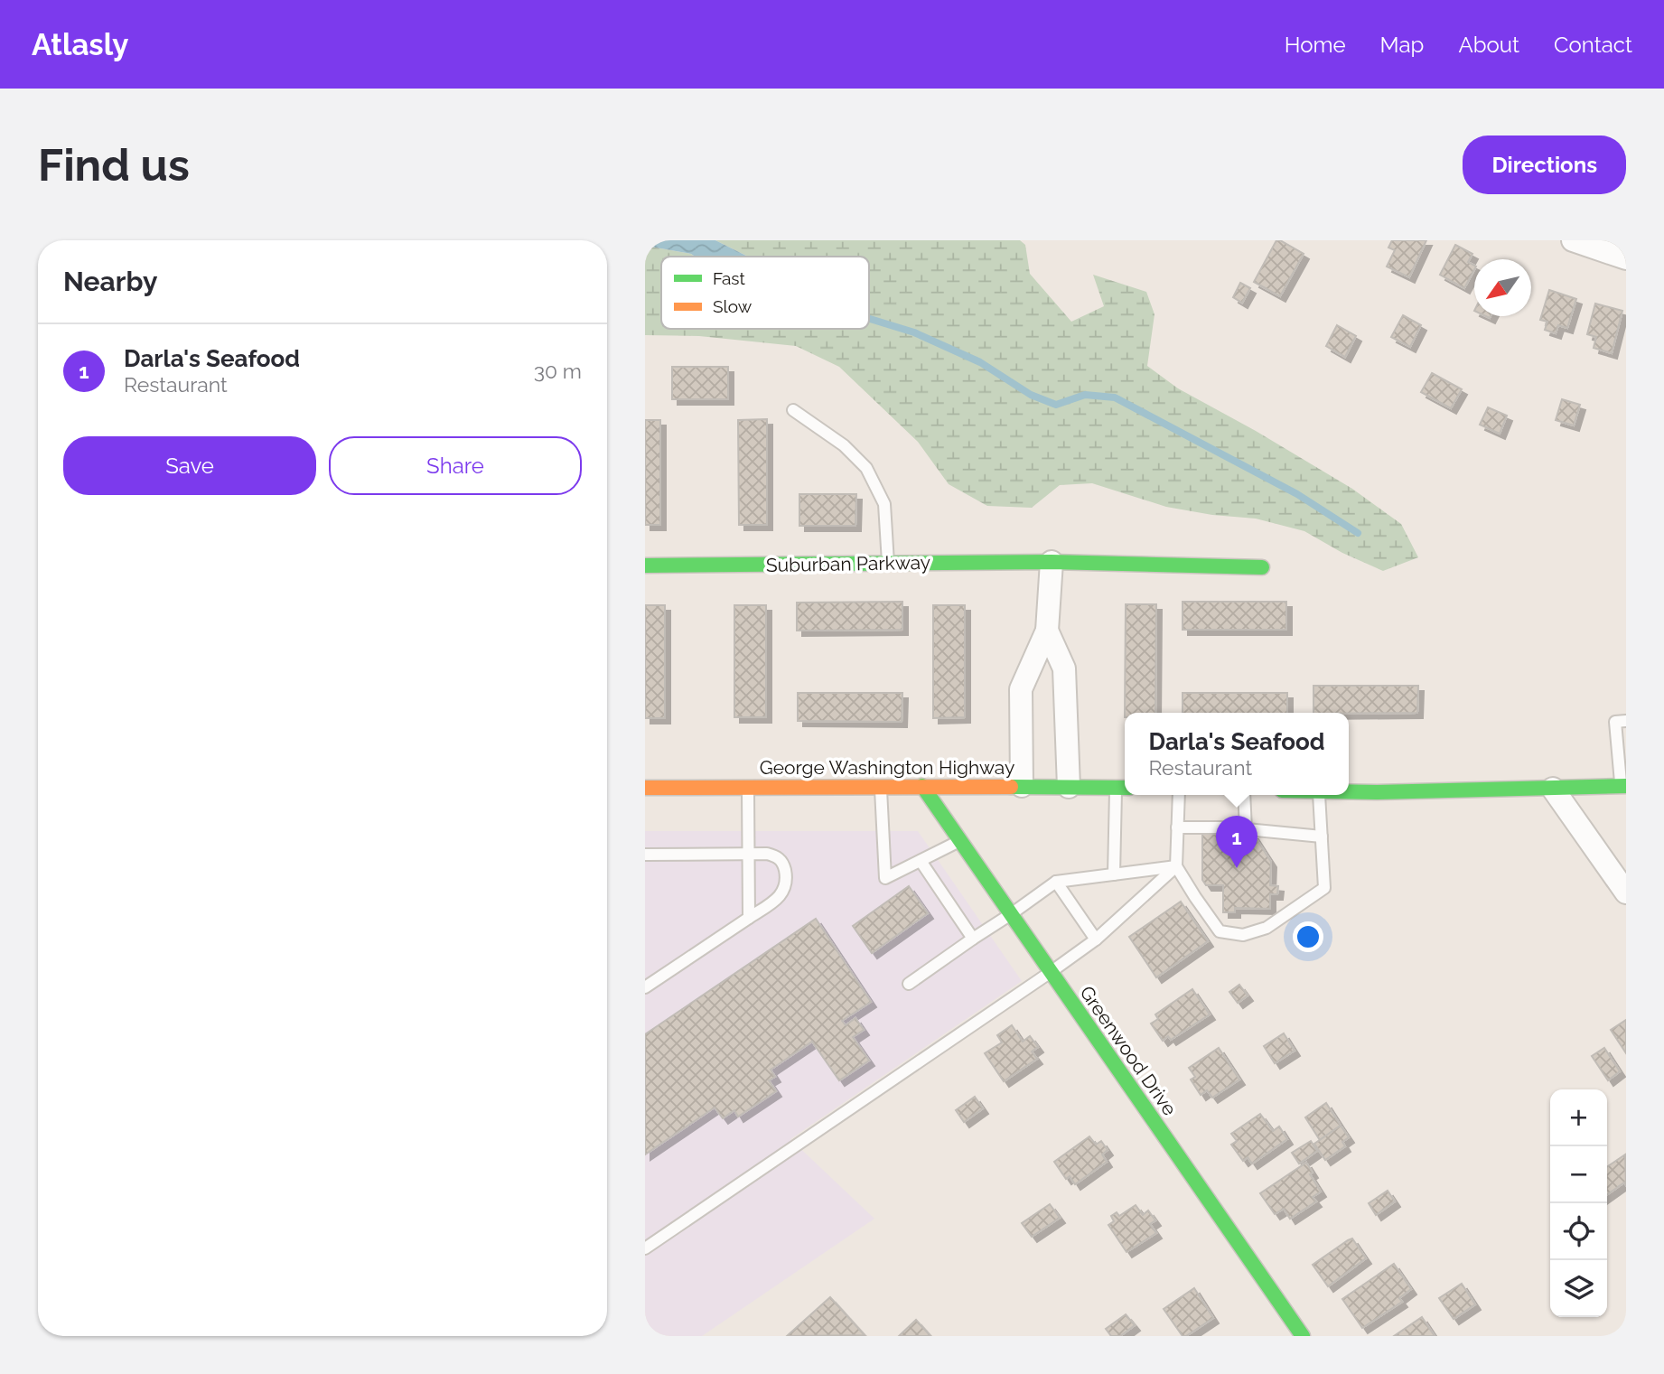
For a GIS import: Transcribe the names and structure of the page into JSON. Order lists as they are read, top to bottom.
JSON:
{
  "streets": {
    "street": ["Suburban Parkway", "George Washington Highway", "Greenwood Drive"]
  },
  "crossings": [
    ["George Washington Highway", "Greenwood Drive"]
  ],
  "legend": ["Fast", "Slow"],
  "north": "bottom left",
  "page": {
    "header": "Atlasly",
    "nav": [
      "Home",
      "Map",
      "About",
      "Contact"
    ],
    "buttons": [
      "Directions",
      ["Save", "Share"]
    ],
    "title": "Find us",
    "heading": "Nearby",
    "list": [
      {
        "mark": "1",
        "name": "Darla's Seafood",
        "note": "Restaurant",
        "value": "30 m"
      }
    ],
    "popup": ["Darla's Seafood", "Restaurant"],
    "pins": "1",
    "map_buttons": ["+", "−"]
  }
}
